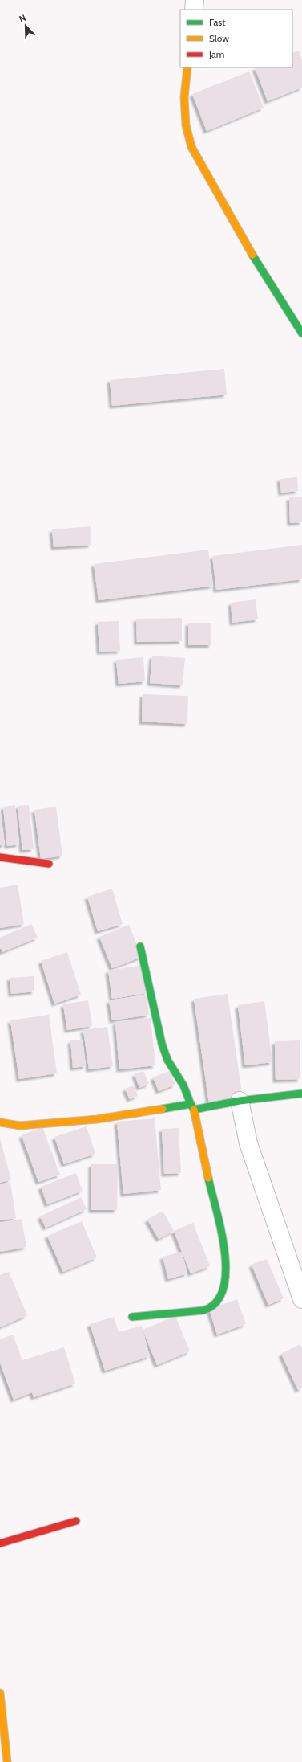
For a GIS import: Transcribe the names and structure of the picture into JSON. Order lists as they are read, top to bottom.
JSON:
{
  "legend": ["Fast", "Slow", "Jam"],
  "north": "top left"
}
